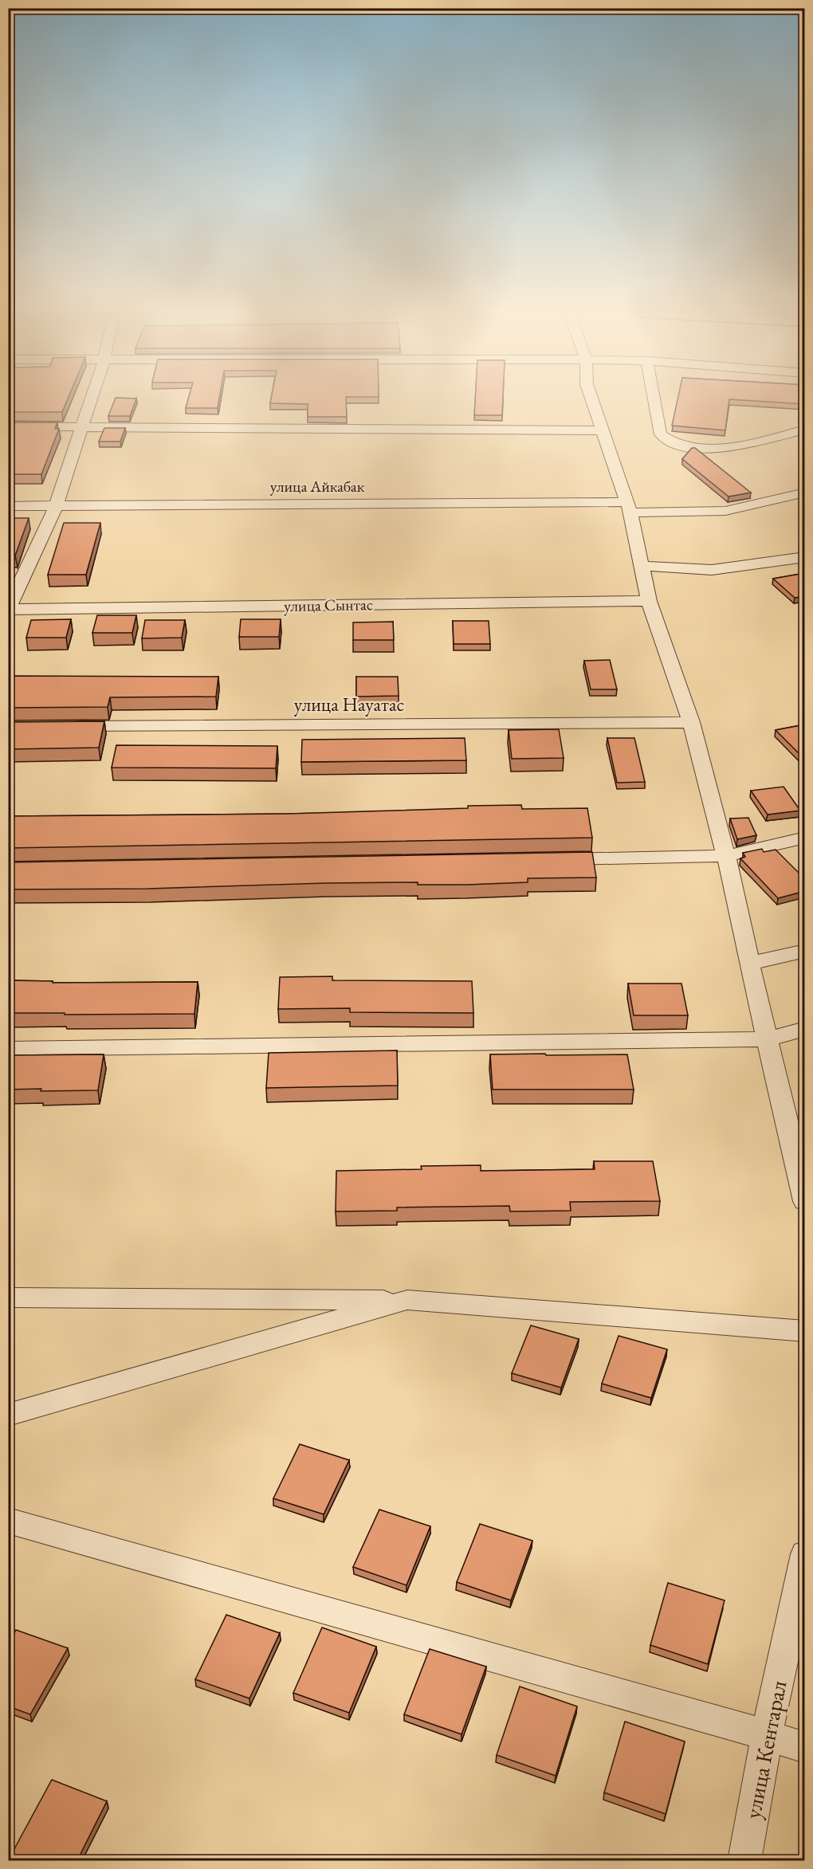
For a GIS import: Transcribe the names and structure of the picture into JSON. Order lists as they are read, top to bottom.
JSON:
{
  "streets": {
    "street": [
      "улица Айкабак",
      "улица Сынтас",
      "улица Науатас",
      "улица Кентарал"
    ]
  }
}
